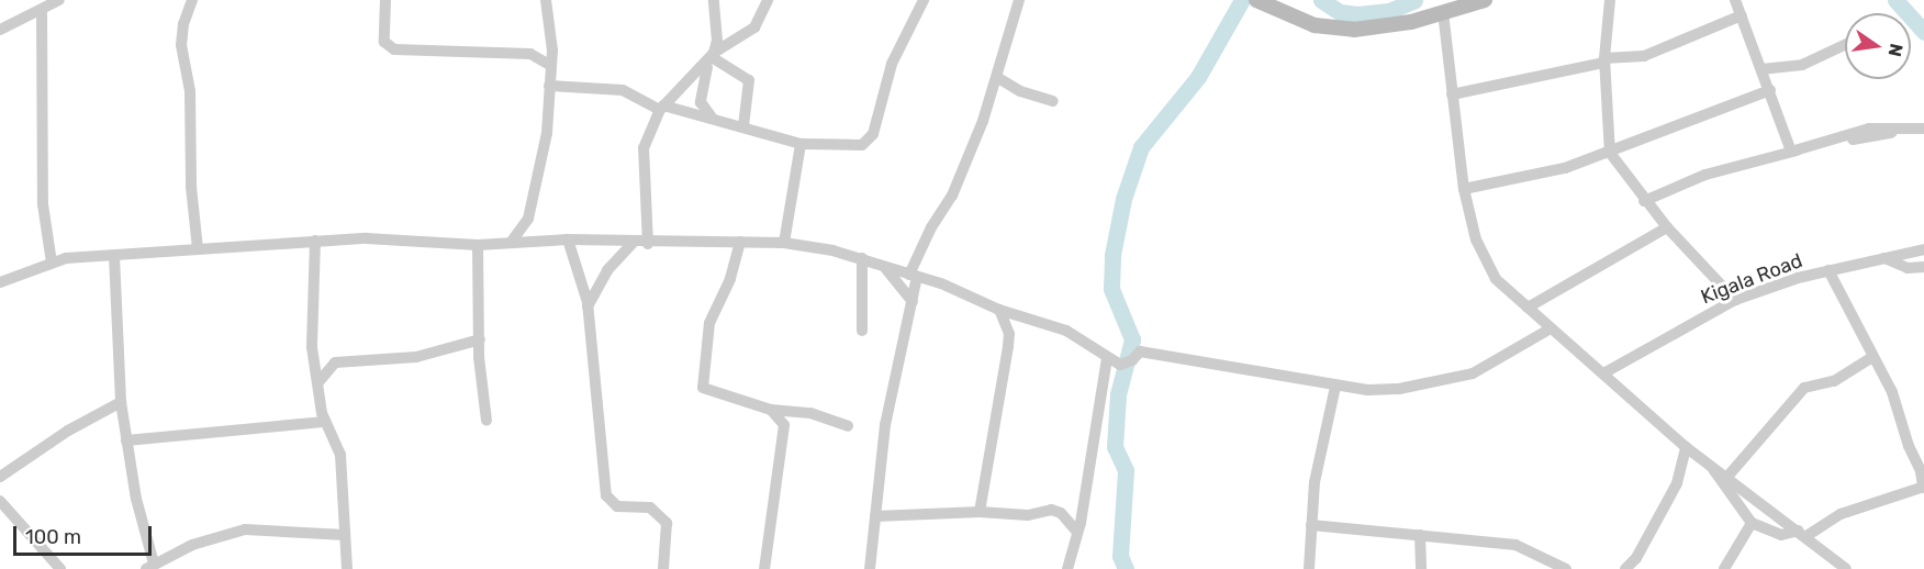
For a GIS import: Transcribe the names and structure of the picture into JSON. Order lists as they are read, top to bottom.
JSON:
{
  "streets": {
    "street": ["Kigala Road"]
  },
  "scale_bar": "100 m",
  "north": "right"
}
